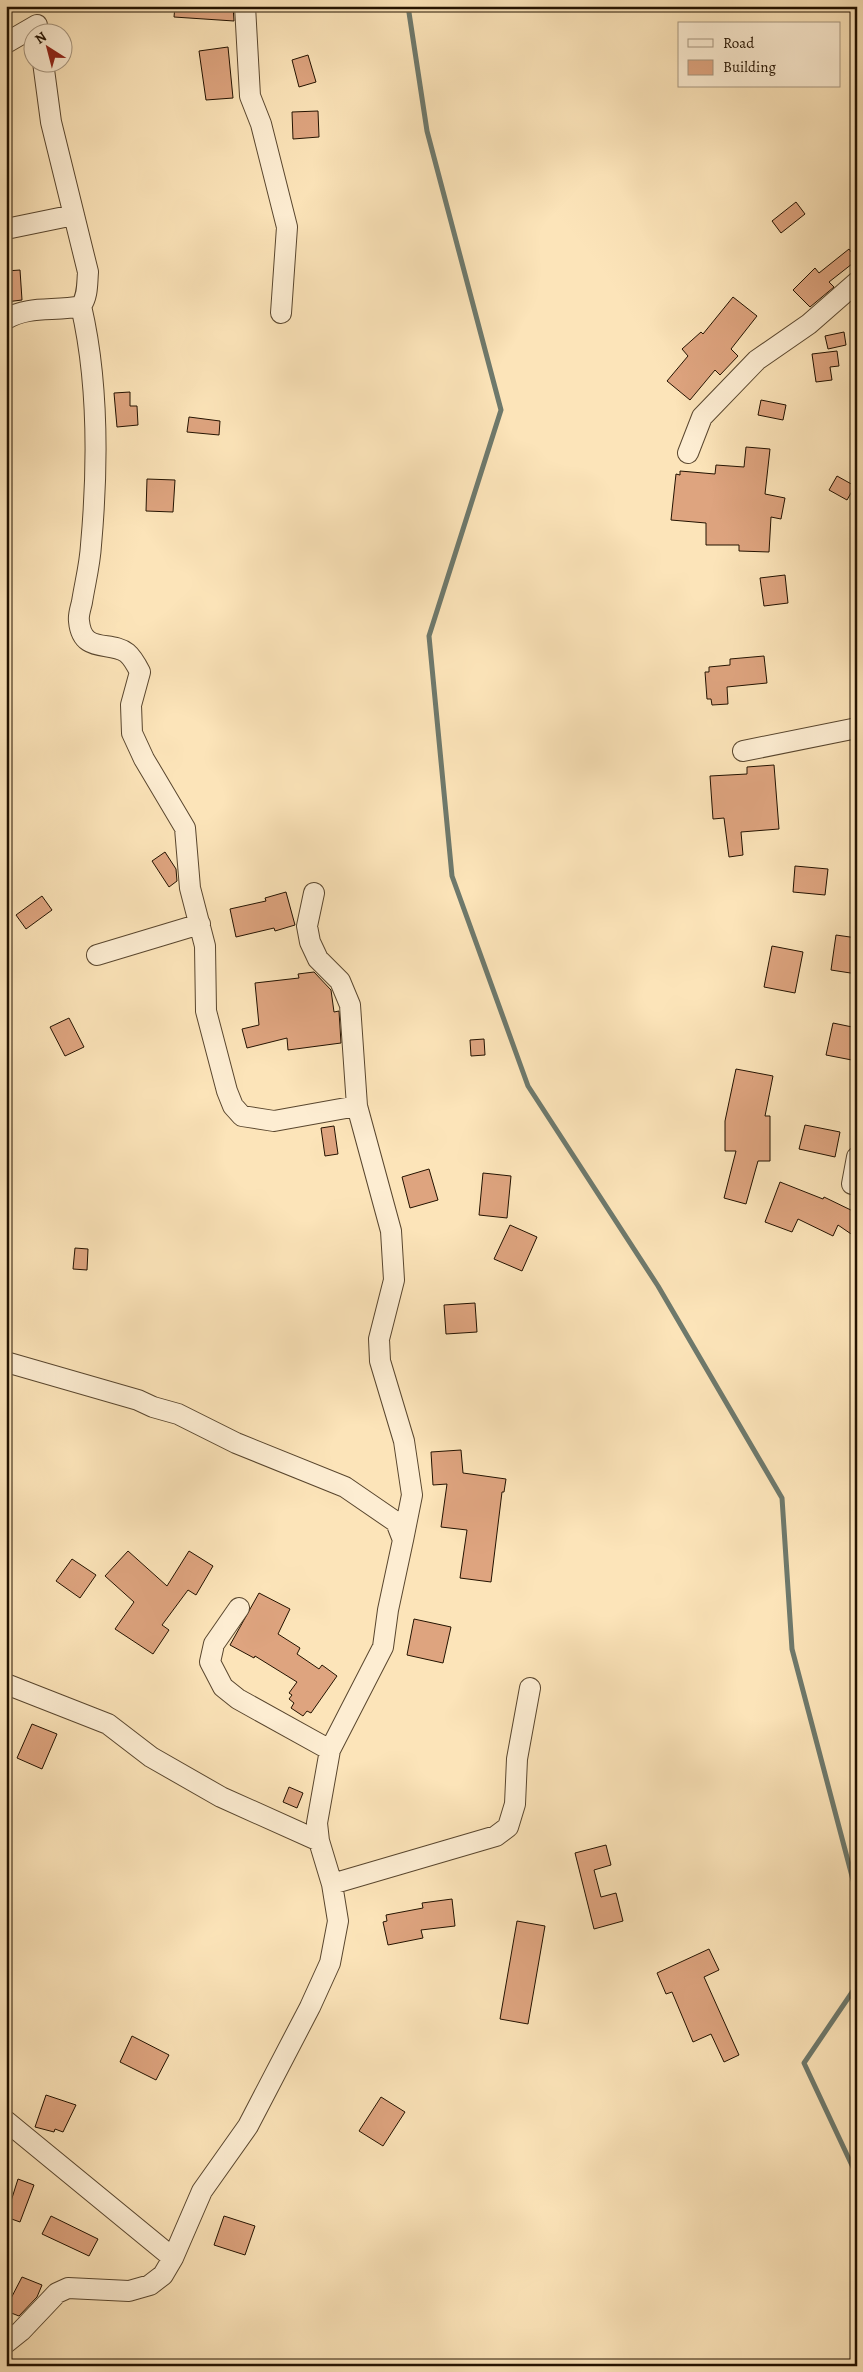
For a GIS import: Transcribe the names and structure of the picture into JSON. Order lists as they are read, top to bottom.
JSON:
{
  "legend": ["Road", "Building"],
  "north": "top left"
}
